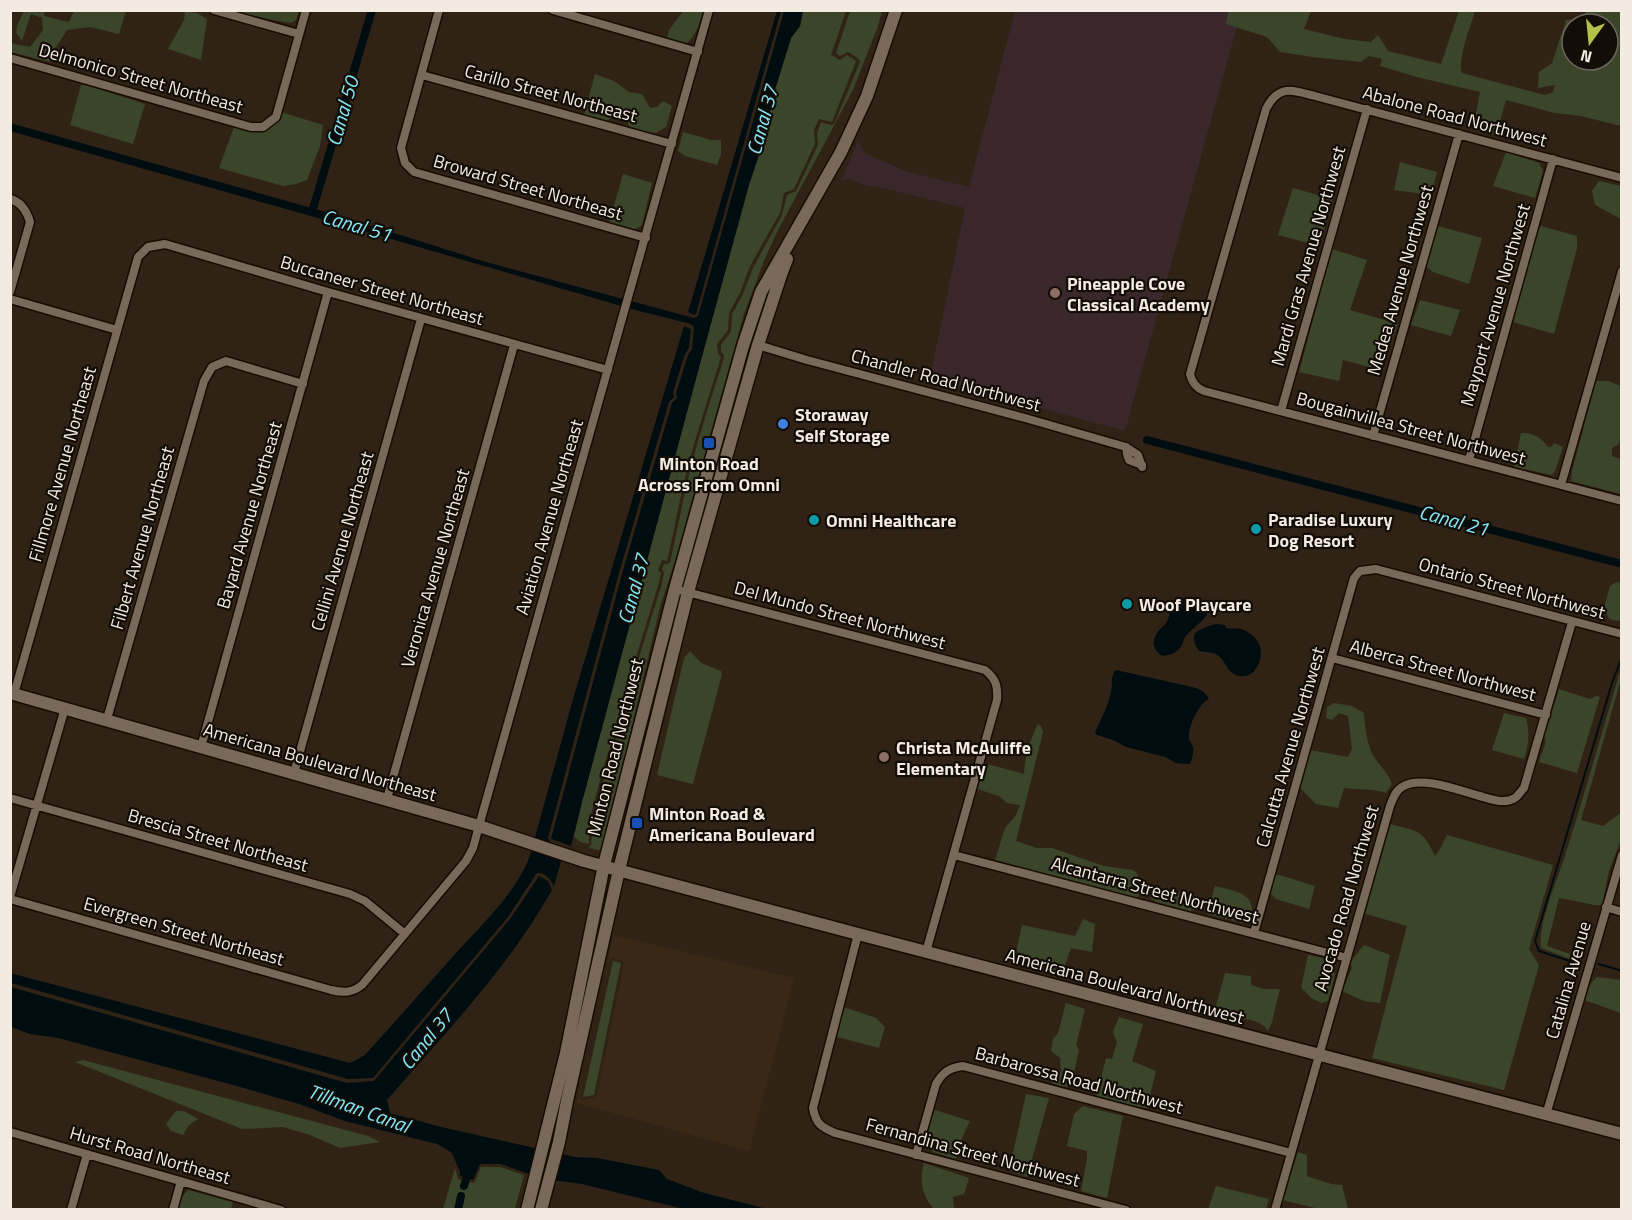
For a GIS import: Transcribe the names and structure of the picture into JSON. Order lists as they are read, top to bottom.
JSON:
{
  "streets": {
    "main road": ["Minton Road Northwest", "Americana Boulevard Northeast", "Americana Boulevard Northwest"],
    "street": [
      "Delmonico Street Northeast",
      "Carillo Street Northeast",
      "Abalone Road Northwest",
      "Broward Street Northeast",
      "Mardi Gras Avenue Northwest",
      "Medea Avenue Northwest",
      "Buccaneer Street Northeast",
      "Mayport Avenue Northwest",
      "Chandler Road Northwest",
      "Bougainvillea Street Northwest",
      "Fillmore Avenue Northeast",
      "Bayard Avenue Northeast",
      "Aviation Avenue Northeast",
      "Filbert Avenue Northeast",
      "Cellini Avenue Northeast",
      "Veronica Avenue Northeast",
      "Ontario Street Northwest",
      "Del Mundo Street Northwest",
      "Alberca Street Northwest",
      "Calcutta Avenue Northwest",
      "Brescia Street Northeast",
      "Alcantarra Street Northwest",
      "Avocado Road Northwest",
      "Evergreen Street Northeast",
      "Catalina Avenue",
      "Barbarossa Road Northwest",
      "Fernandina Street Northwest",
      "Hurst Road Northeast"
    ]
  },
  "crossings": [
    ["Carillo Street Northeast", "Broward Street Northeast"],
    ["Carillo Street Northeast", "Aviation Avenue Northeast"],
    ["Abalone Road Northwest", "Mardi Gras Avenue Northwest"],
    ["Abalone Road Northwest", "Medea Avenue Northwest"],
    ["Abalone Road Northwest", "Mayport Avenue Northwest"],
    ["Abalone Road Northwest", "Bougainvillea Street Northwest"],
    ["Broward Street Northeast", "Aviation Avenue Northeast"],
    ["Mardi Gras Avenue Northwest", "Bougainvillea Street Northwest"],
    ["Medea Avenue Northwest", "Bougainvillea Street Northwest"],
    ["Buccaneer Street Northeast", "Fillmore Avenue Northeast"],
    ["Buccaneer Street Northeast", "Bayard Avenue Northeast"],
    ["Buccaneer Street Northeast", "Aviation Avenue Northeast"],
    ["Buccaneer Street Northeast", "Cellini Avenue Northeast"],
    ["Buccaneer Street Northeast", "Veronica Avenue Northeast"],
    ["Mayport Avenue Northwest", "Bougainvillea Street Northwest"],
    ["Chandler Road Northwest", "Minton Road Northwest"],
    ["Fillmore Avenue Northeast", "Americana Boulevard Northeast"],
    ["Bayard Avenue Northeast", "Filbert Avenue Northeast"],
    ["Bayard Avenue Northeast", "Americana Boulevard Northeast"],
    ["Aviation Avenue Northeast", "Americana Boulevard Northeast"],
    ["Aviation Avenue Northeast", "Brescia Street Northeast"],
    ["Aviation Avenue Northeast", "Evergreen Street Northeast"],
    ["Filbert Avenue Northeast", "Americana Boulevard Northeast"],
    ["Cellini Avenue Northeast", "Americana Boulevard Northeast"],
    ["Veronica Avenue Northeast", "Americana Boulevard Northeast"],
    ["Ontario Street Northwest", "Calcutta Avenue Northwest"],
    ["Ontario Street Northwest", "Avocado Road Northwest"],
    ["Del Mundo Street Northwest", "Minton Road Northwest"],
    ["Del Mundo Street Northwest", "Alcantarra Street Northwest"],
    ["Alberca Street Northwest", "Calcutta Avenue Northwest"],
    ["Alberca Street Northwest", "Avocado Road Northwest"],
    ["Minton Road Northwest", "Americana Boulevard Northeast"],
    ["Minton Road Northwest", "Americana Boulevard Northwest"],
    ["Calcutta Avenue Northwest", "Alcantarra Street Northwest"],
    ["Americana Boulevard Northeast", "Americana Boulevard Northwest"],
    ["Alcantarra Street Northwest", "Avocado Road Northwest"],
    ["Avocado Road Northwest", "Americana Boulevard Northwest"],
    ["Avocado Road Northwest", "Barbarossa Road Northwest"],
    ["Catalina Avenue", "Americana Boulevard Northwest"],
    ["Americana Boulevard Northwest", "Fernandina Street Northwest"],
    ["Barbarossa Road Northwest", "Fernandina Street Northwest"]
  ],
  "water": [
    "Canal 50",
    "Canal 37",
    "Canal 51",
    "Canal 21",
    "Tillman Canal"
  ],
  "places": {
    "other": [
      "Pineapple Cove Classical Academy",
      "Storaway Self Storage",
      "Omni Healthcare",
      "Paradise Luxury Dog Resort",
      "Woof Playcare",
      "Christa McAuliffe Elementary"
    ],
    "transit": ["Minton Road Across From Omni", "Minton Road & Americana Boulevard"]
  },
  "north": "bottom"
}
